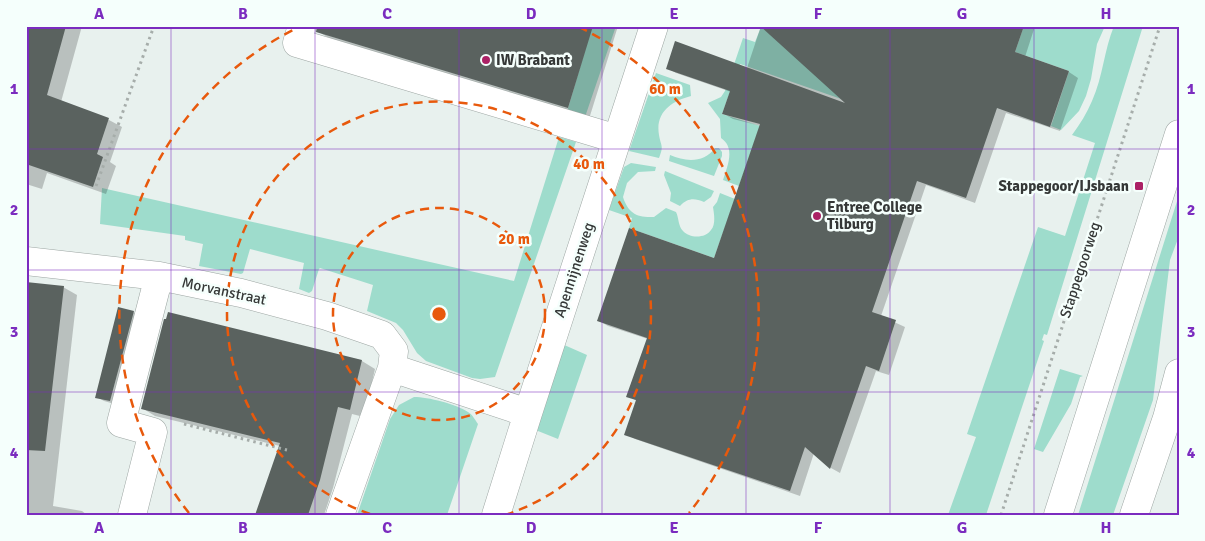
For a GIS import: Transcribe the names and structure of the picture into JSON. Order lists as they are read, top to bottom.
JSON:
{
  "streets": {
    "street": ["Apennijnenweg", "Morvanstraat"],
    "path": ["Stappegoorweg"]
  },
  "places": {
    "other": ["IW Brabant", "Entree College Tilburg"],
    "transit": ["Stappegoor/IJsbaan"]
  },
  "grid": {
    "columns": [
      "A",
      "B",
      "C",
      "D",
      "E",
      "F",
      "G",
      "H"
    ],
    "rows": [
      "1",
      "2",
      "3",
      "4"
    ]
  },
  "rings": ["60 m", "40 m", "20 m"]
}
